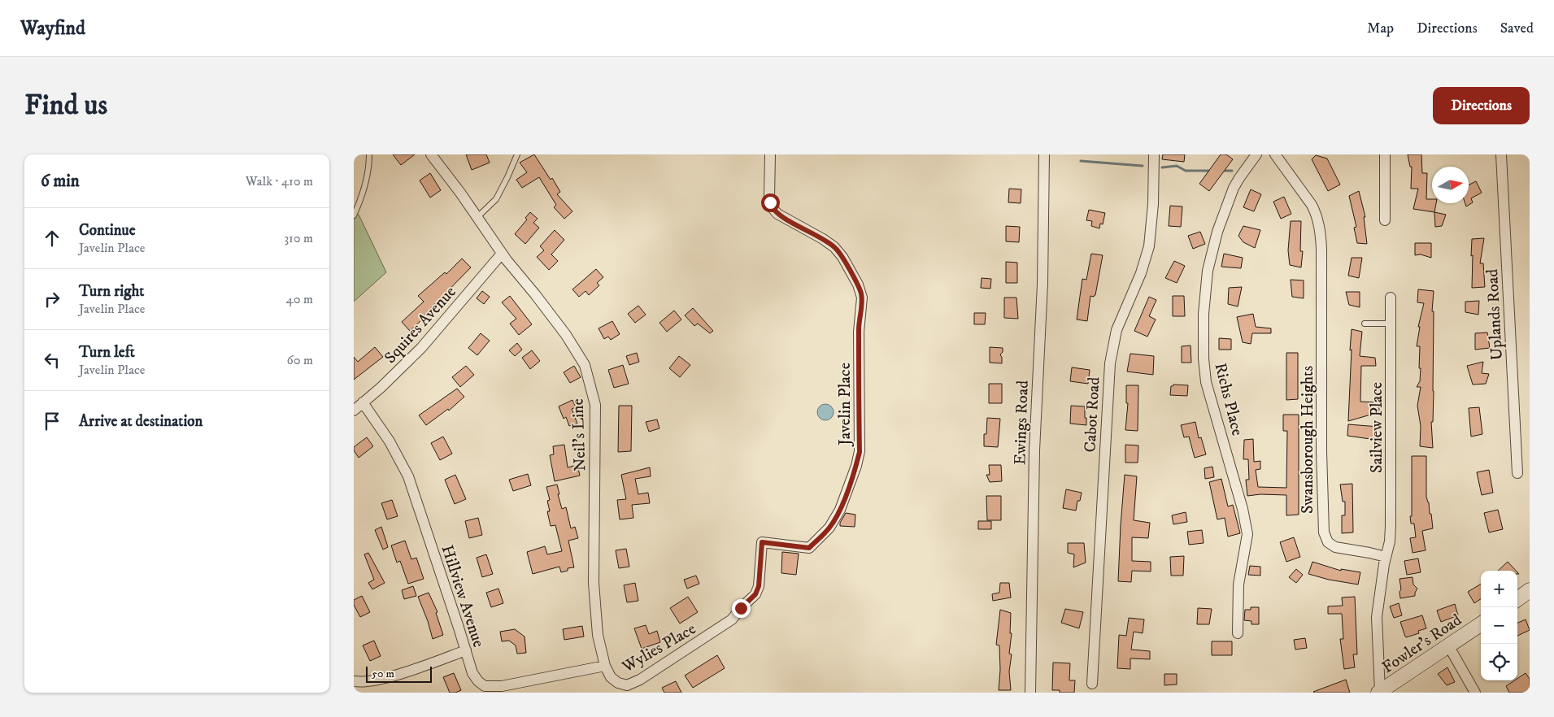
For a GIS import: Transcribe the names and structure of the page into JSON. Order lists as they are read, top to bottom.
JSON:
{
  "streets": {
    "street": [
      "Uplands Road",
      "Squires Avenue",
      "Richs Place",
      "Javelin Place",
      "Cabot Road",
      "Ewings Road",
      "Sailview Place",
      "Neil's Line",
      "Swansborough Heights",
      "Hillview Avenue",
      "Fowler's Road",
      "Wylies Place"
    ]
  },
  "crossings": [
    ["Squires Avenue", "Neil's Line"],
    ["Squires Avenue", "Hillview Avenue"],
    ["Javelin Place", "Wylies Place"],
    ["Sailview Place", "Swansborough Heights"],
    ["Neil's Line", "Hillview Avenue"],
    ["Neil's Line", "Wylies Place"],
    ["Hillview Avenue", "Wylies Place"]
  ],
  "scale_bar": "50 m",
  "north": "right",
  "page": {
    "header": "Wayfind",
    "nav": ["Map", "Directions", "Saved"],
    "buttons": "Directions",
    "title": "Find us",
    "heading": ["6 min", "Walk · 410 m"],
    "list": [
      ["Continue", "Javelin Place", "310 m"],
      ["Turn right", "Javelin Place", "40 m"],
      ["Turn left", "Javelin Place", "60 m"],
      "Arrive at destination"
    ],
    "map_buttons": ["+", "−"],
    "scale": "50 m"
  }
}
